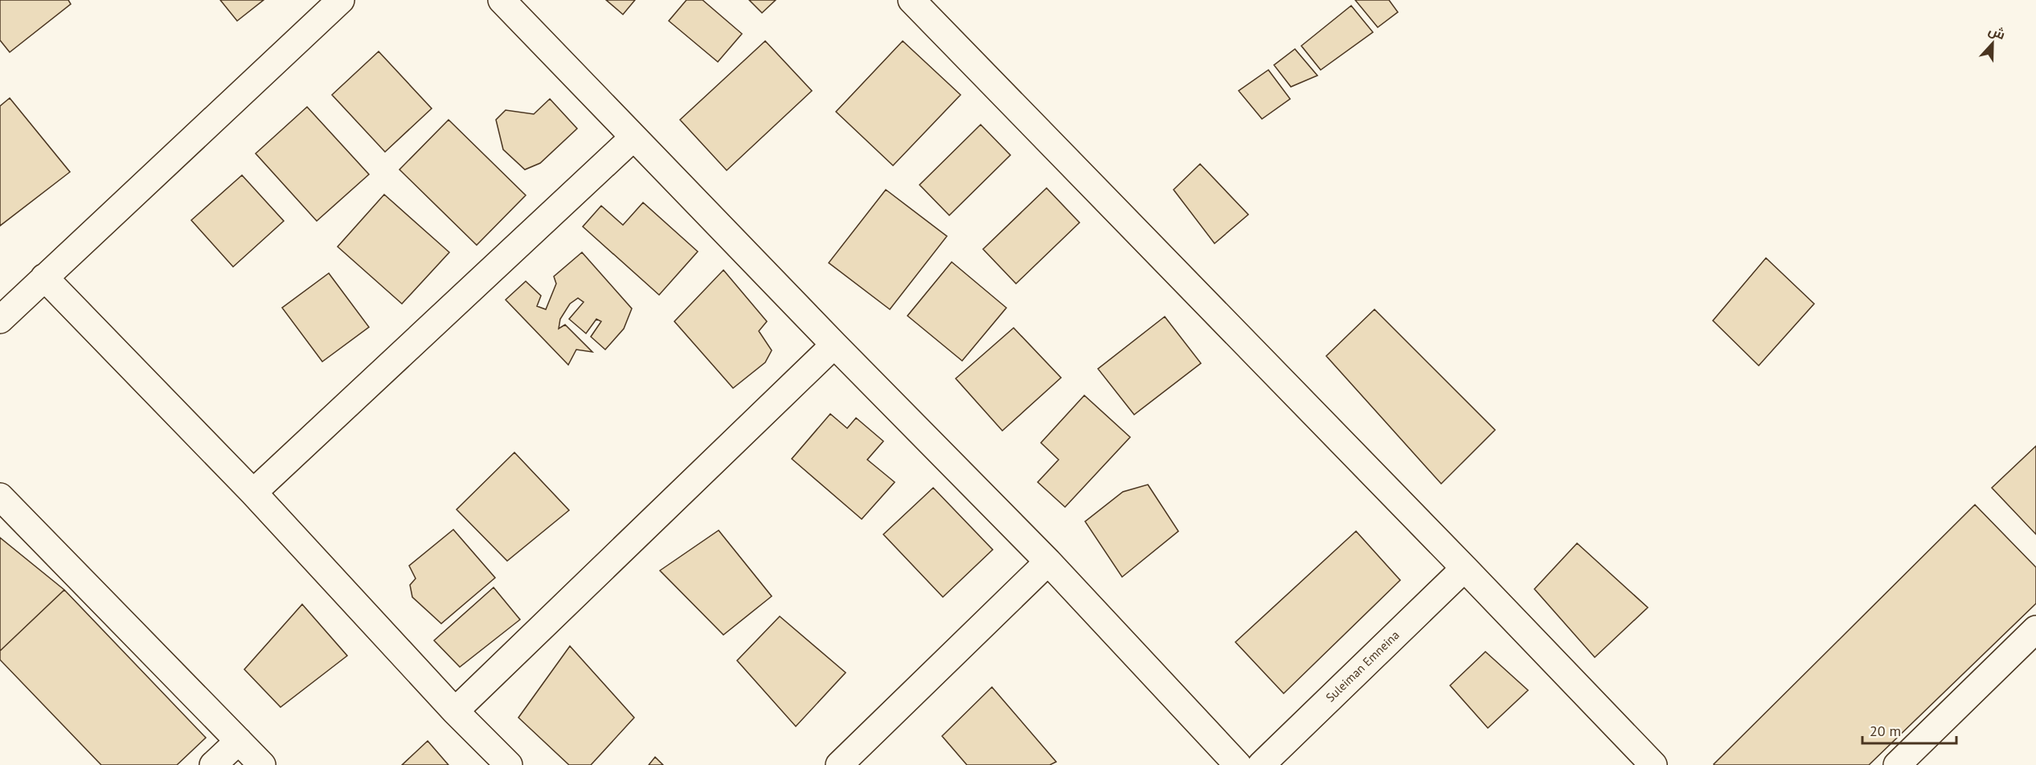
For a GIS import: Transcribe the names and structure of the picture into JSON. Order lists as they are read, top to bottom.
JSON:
{
  "streets": {
    "street": ["Suleiman Emneina"]
  },
  "scale_bar": "20 m",
  "north": "top"
}
